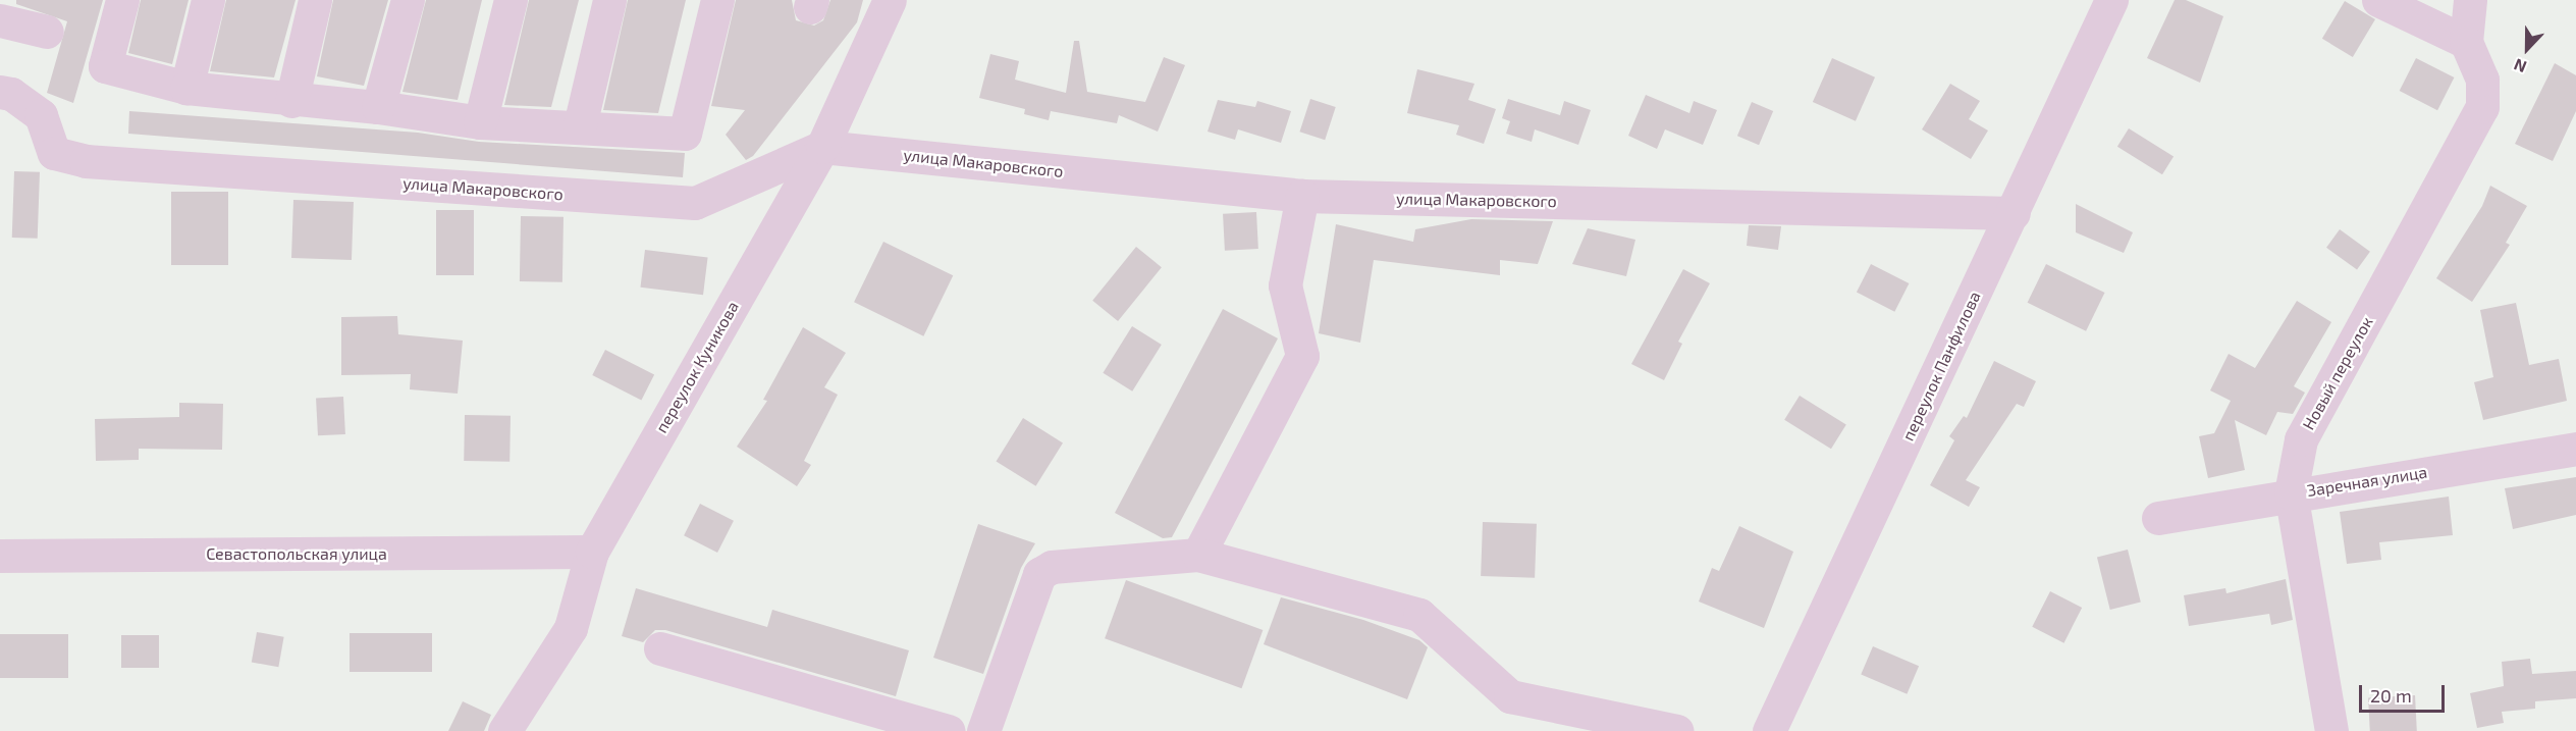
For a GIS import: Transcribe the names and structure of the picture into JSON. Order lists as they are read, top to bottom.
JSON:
{
  "streets": {
    "street": [
      "улица Макаровского",
      "переулок Панфилова",
      "переулок Куникова",
      "Новый переулок",
      "Заречная улица",
      "Севастопольская улица"
    ]
  },
  "crossings": [
    ["улица Макаровского", "переулок Панфилова"],
    ["улица Макаровского", "переулок Куникова"],
    ["переулок Куникова", "Севастопольская улица"],
    ["Новый переулок", "Заречная улица"]
  ],
  "scale_bar": "20 m",
  "north": "bottom"
}
